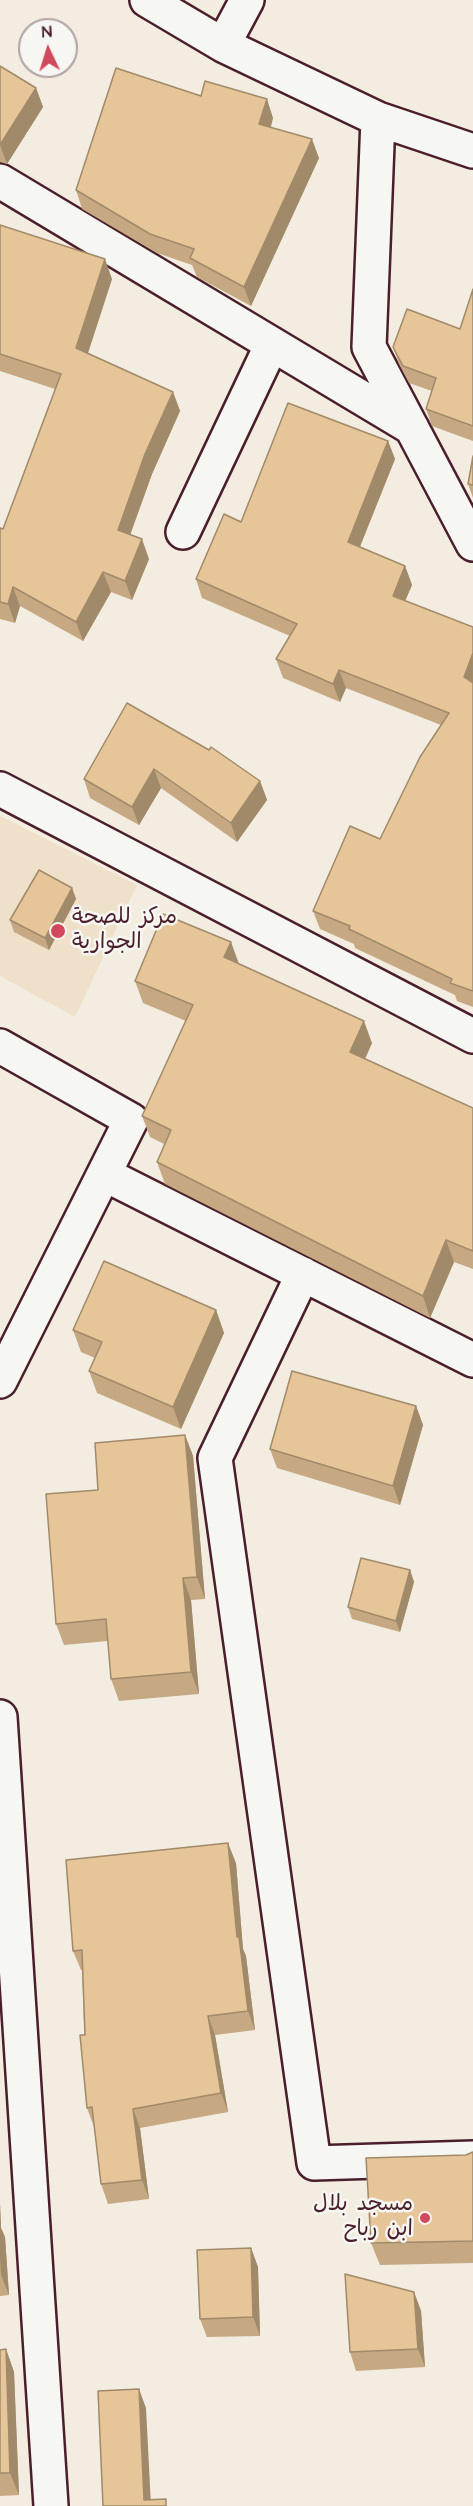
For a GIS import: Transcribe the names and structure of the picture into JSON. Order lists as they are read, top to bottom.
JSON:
{
  "places": ["مركز للصحة الجوارية", "مسجد بلال ابن رباح"],
  "north": "top"
}
